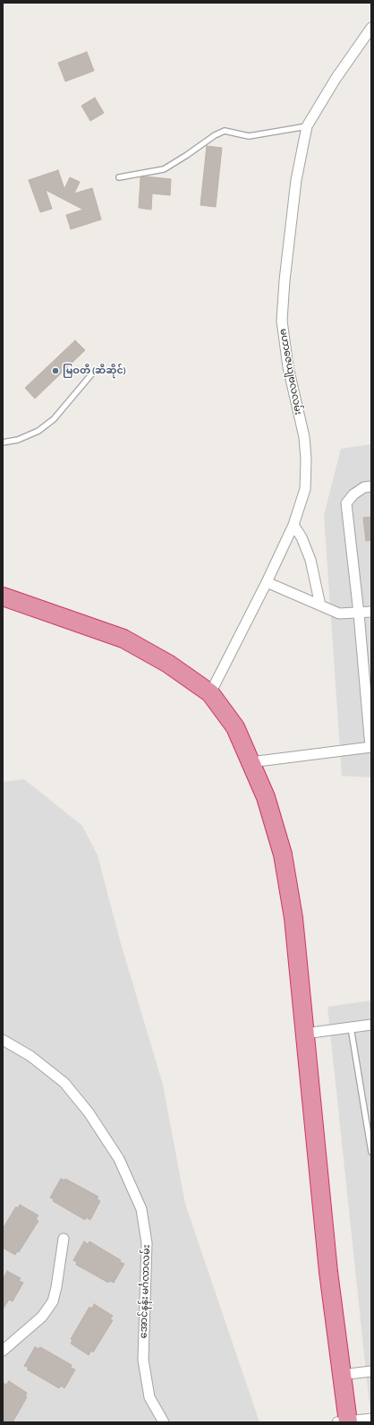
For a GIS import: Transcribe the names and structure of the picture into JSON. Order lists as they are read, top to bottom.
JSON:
{
  "streets": {
    "street": ["မဟာဇေယျဗလလမ်း", "အောင်နန်း မင်္ဂလာလမ်း"]
  },
  "places": ["မြဝတီ (ဆီဆိုင်)"]
}
